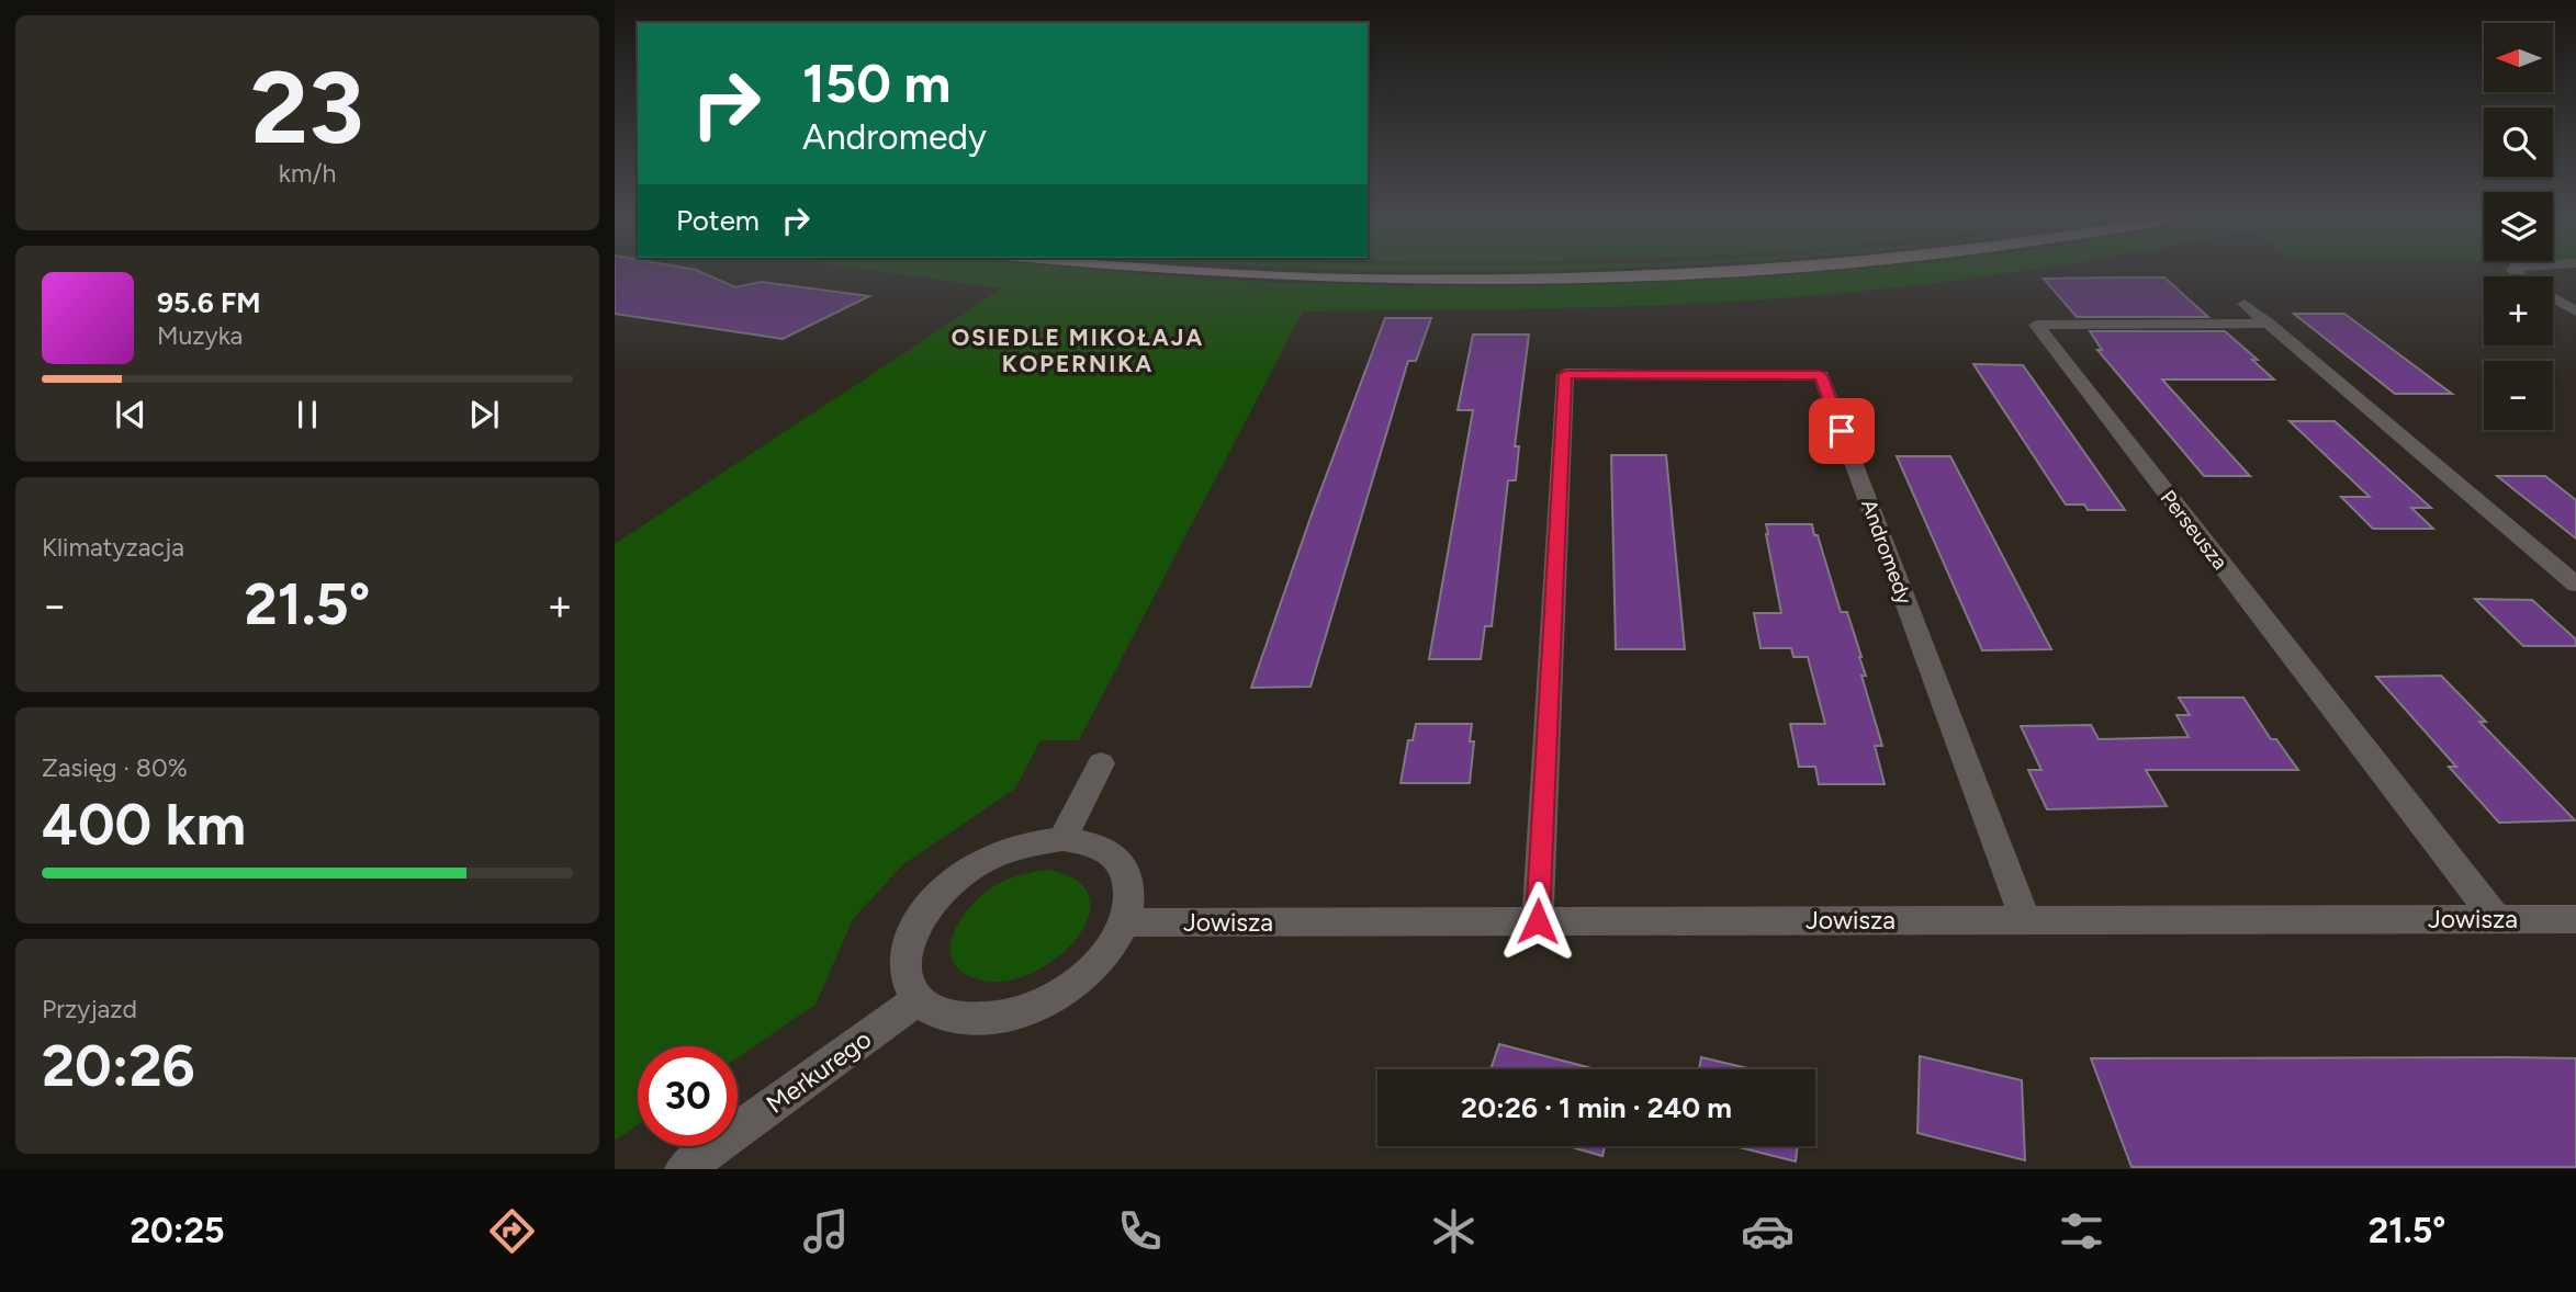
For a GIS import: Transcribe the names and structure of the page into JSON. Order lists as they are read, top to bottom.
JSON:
{
  "streets": {
    "street": [
      "Perseusza",
      "Andromedy",
      "Jowisza",
      "Merkurego"
    ]
  },
  "crossings": [
    ["Perseusza", "Jowisza"],
    ["Andromedy", "Jowisza"],
    ["Jowisza", "Merkurego"]
  ],
  "districts": ["OSIEDLE MIKOŁAJA KOPERNIKA"],
  "north": "left",
  "page": {
    "tile": [
      ["23", "km/h"],
      "Klimatyzacja",
      ["Zasięg · 80%", "400 km"],
      ["Przyjazd", "20:26"]
    ],
    "map_buttons": ["+", "−"],
    "turn": ["150 m", "Andromedy"],
    "then": "Potem",
    "song": ["95.6 FM", "Muzyka"],
    "heat": ["−", "21.5°", "+"],
    "limit": "30",
    "trip": "20:26 · 1 min · 240 m",
    "tabs": ["20:25", "21.5°"]
  }
}
